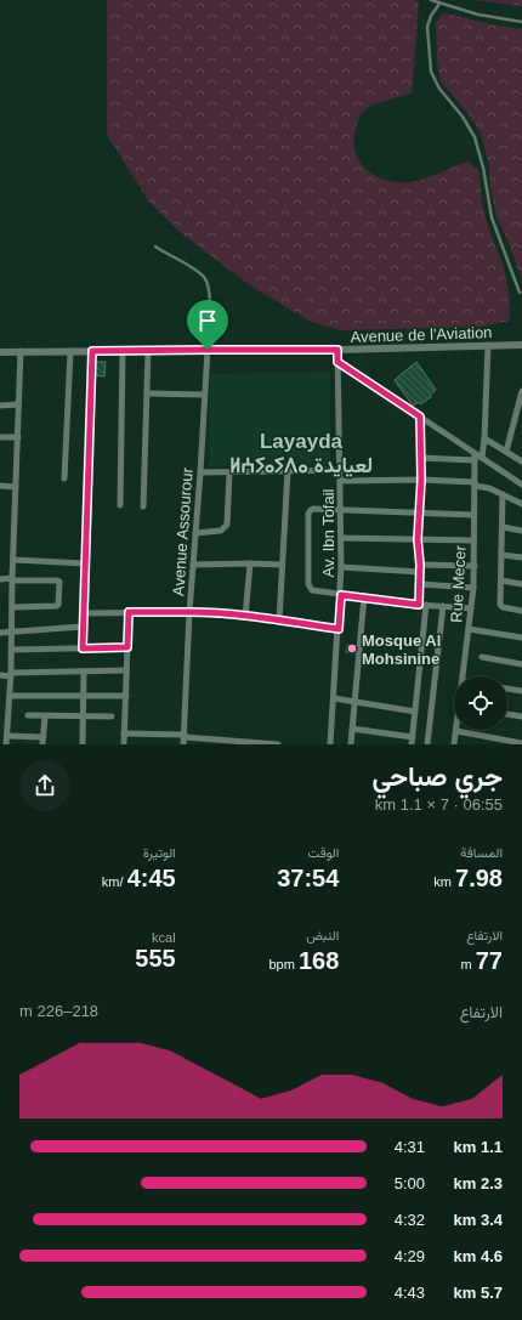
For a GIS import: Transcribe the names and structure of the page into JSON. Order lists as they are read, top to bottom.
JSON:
{
  "streets": {
    "street": [
      "Avenue de l'Aviation",
      "Avenue Assourour",
      "Av. Ibn Tofail",
      "Rue Mecer"
    ]
  },
  "crossings": [
    ["Avenue de l'Aviation", "Avenue Assourour"],
    ["Avenue de l'Aviation", "Av. Ibn Tofail"],
    ["Avenue de l'Aviation", "Rue Mecer"]
  ],
  "districts": ["Layayda ⵍⵄⵢⴰⵢⴷⴰ لعيايدة"],
  "places": ["Mosque Al Mohsinine"],
  "page": {
    "heading": ["جري صباحي", "06:55 · 7 × 1.1 km"],
    "stats": [
      ["المسافة", "7.98 km"],
      ["الوقت", "37:54"],
      ["الوتيرة", "4:45 /km"],
      ["الارتفاع", "77 m"],
      ["النبض", "168 bpm"],
      ["kcal", "555"]
    ],
    "chart": ["الارتفاع", "218–226 m"],
    "list": [
      {
        "name": "1.1 km",
        "note": "4:31"
      },
      {
        "name": "2.3 km",
        "note": "5:00"
      },
      {
        "name": "3.4 km",
        "note": "4:32"
      },
      {
        "name": "4.6 km",
        "note": "4:29"
      },
      {
        "name": "5.7 km",
        "note": "4:43"
      }
    ]
  }
}
